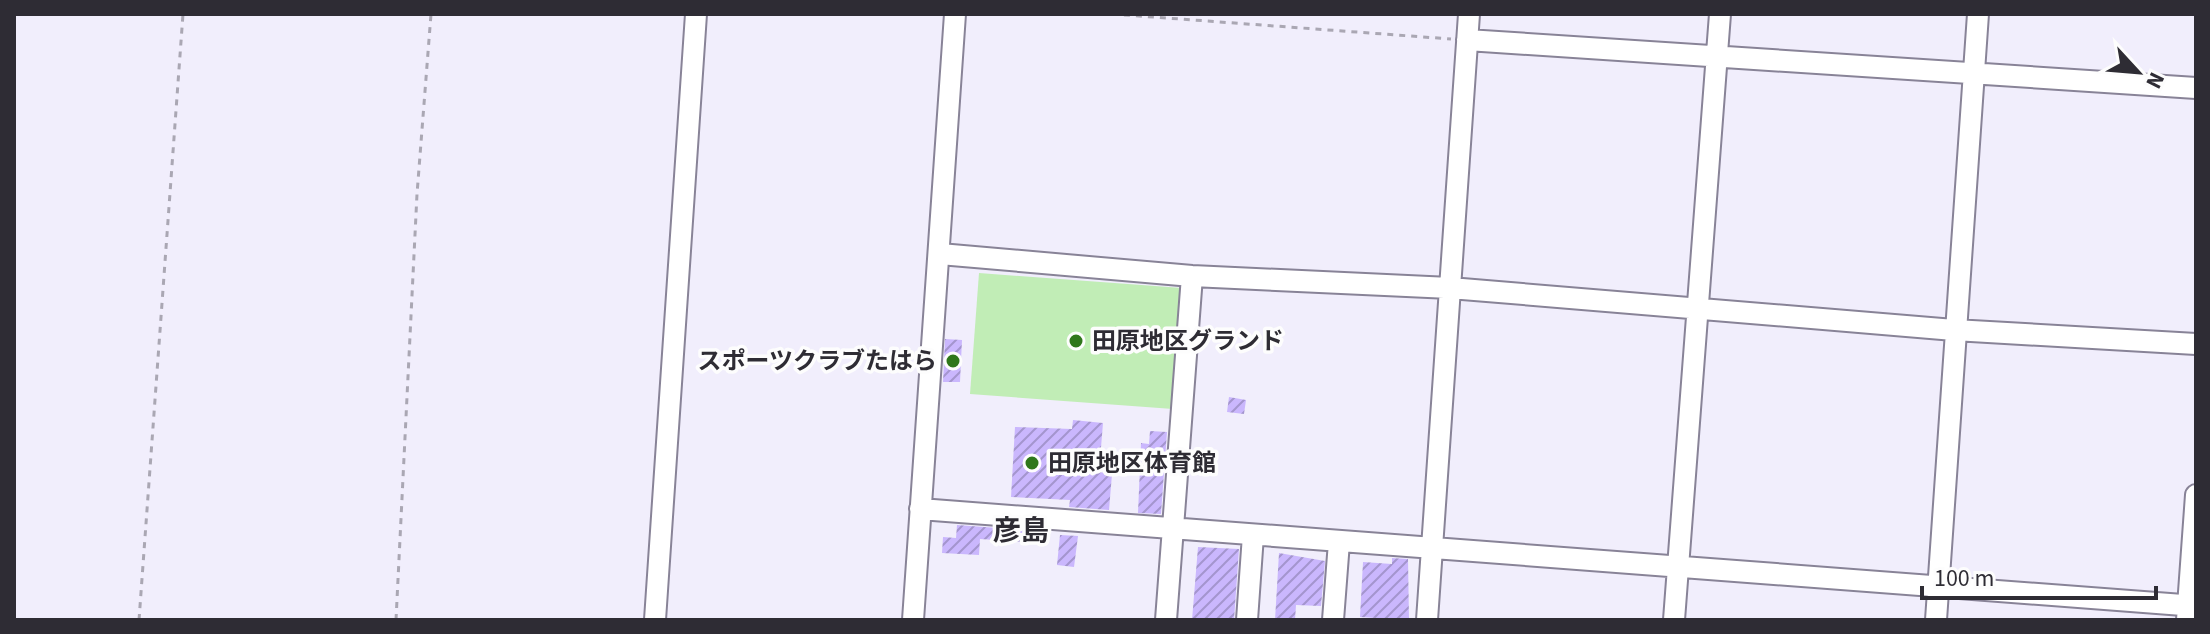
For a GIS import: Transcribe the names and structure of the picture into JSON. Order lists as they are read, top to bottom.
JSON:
{
  "districts": ["彦島"],
  "places": ["田原地区グランド", "スポーツクラブたはら", "田原地区体育館"],
  "scale_bar": "100 m",
  "north": "bottom right"
}
